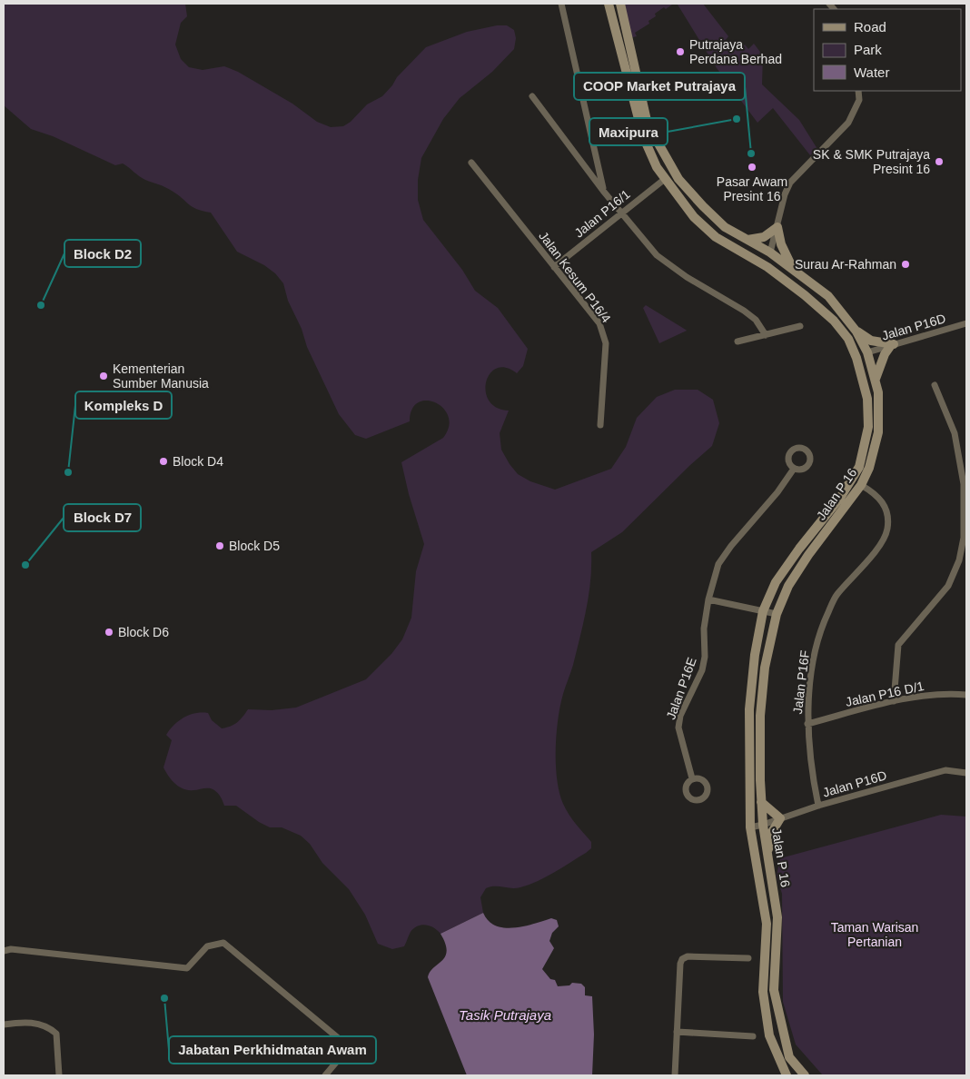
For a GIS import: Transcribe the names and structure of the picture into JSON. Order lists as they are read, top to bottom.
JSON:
{
  "streets": {
    "street": [
      "Jalan P16/1",
      "Jalan Kesum P16/4",
      "Jalan P16D",
      "Jalan P 16",
      "Jalan P16F",
      "Jalan P16E",
      "Jalan P16 D/1"
    ]
  },
  "crossings": [
    ["Jalan P16/1", "Jalan Kesum P16/4"],
    ["Jalan P16/1", "Jalan P 16"],
    ["Jalan P16D", "Jalan P 16"],
    ["Jalan P16D", "Jalan P16F"],
    ["Jalan P 16", "Jalan P16F"],
    ["Jalan P16F", "Jalan P16 D/1"]
  ],
  "water": ["Tasik Putrajaya"],
  "parks": ["Taman Warisan Pertanian"],
  "places": [
    "Putrajaya Perdana Berhad",
    "Maxipura",
    "COOP Market Putrajaya",
    "SK & SMK Putrajaya Presint 16",
    "Pasar Awam Presint 16",
    "Surau Ar-Rahman",
    "Block D2",
    "Kementerian Sumber Manusia",
    "Block D4",
    "Kompleks D",
    "Block D5",
    "Block D7",
    "Block D6",
    "Jabatan Perkhidmatan Awam"
  ],
  "legend": ["Road", "Park", "Water"]
}
